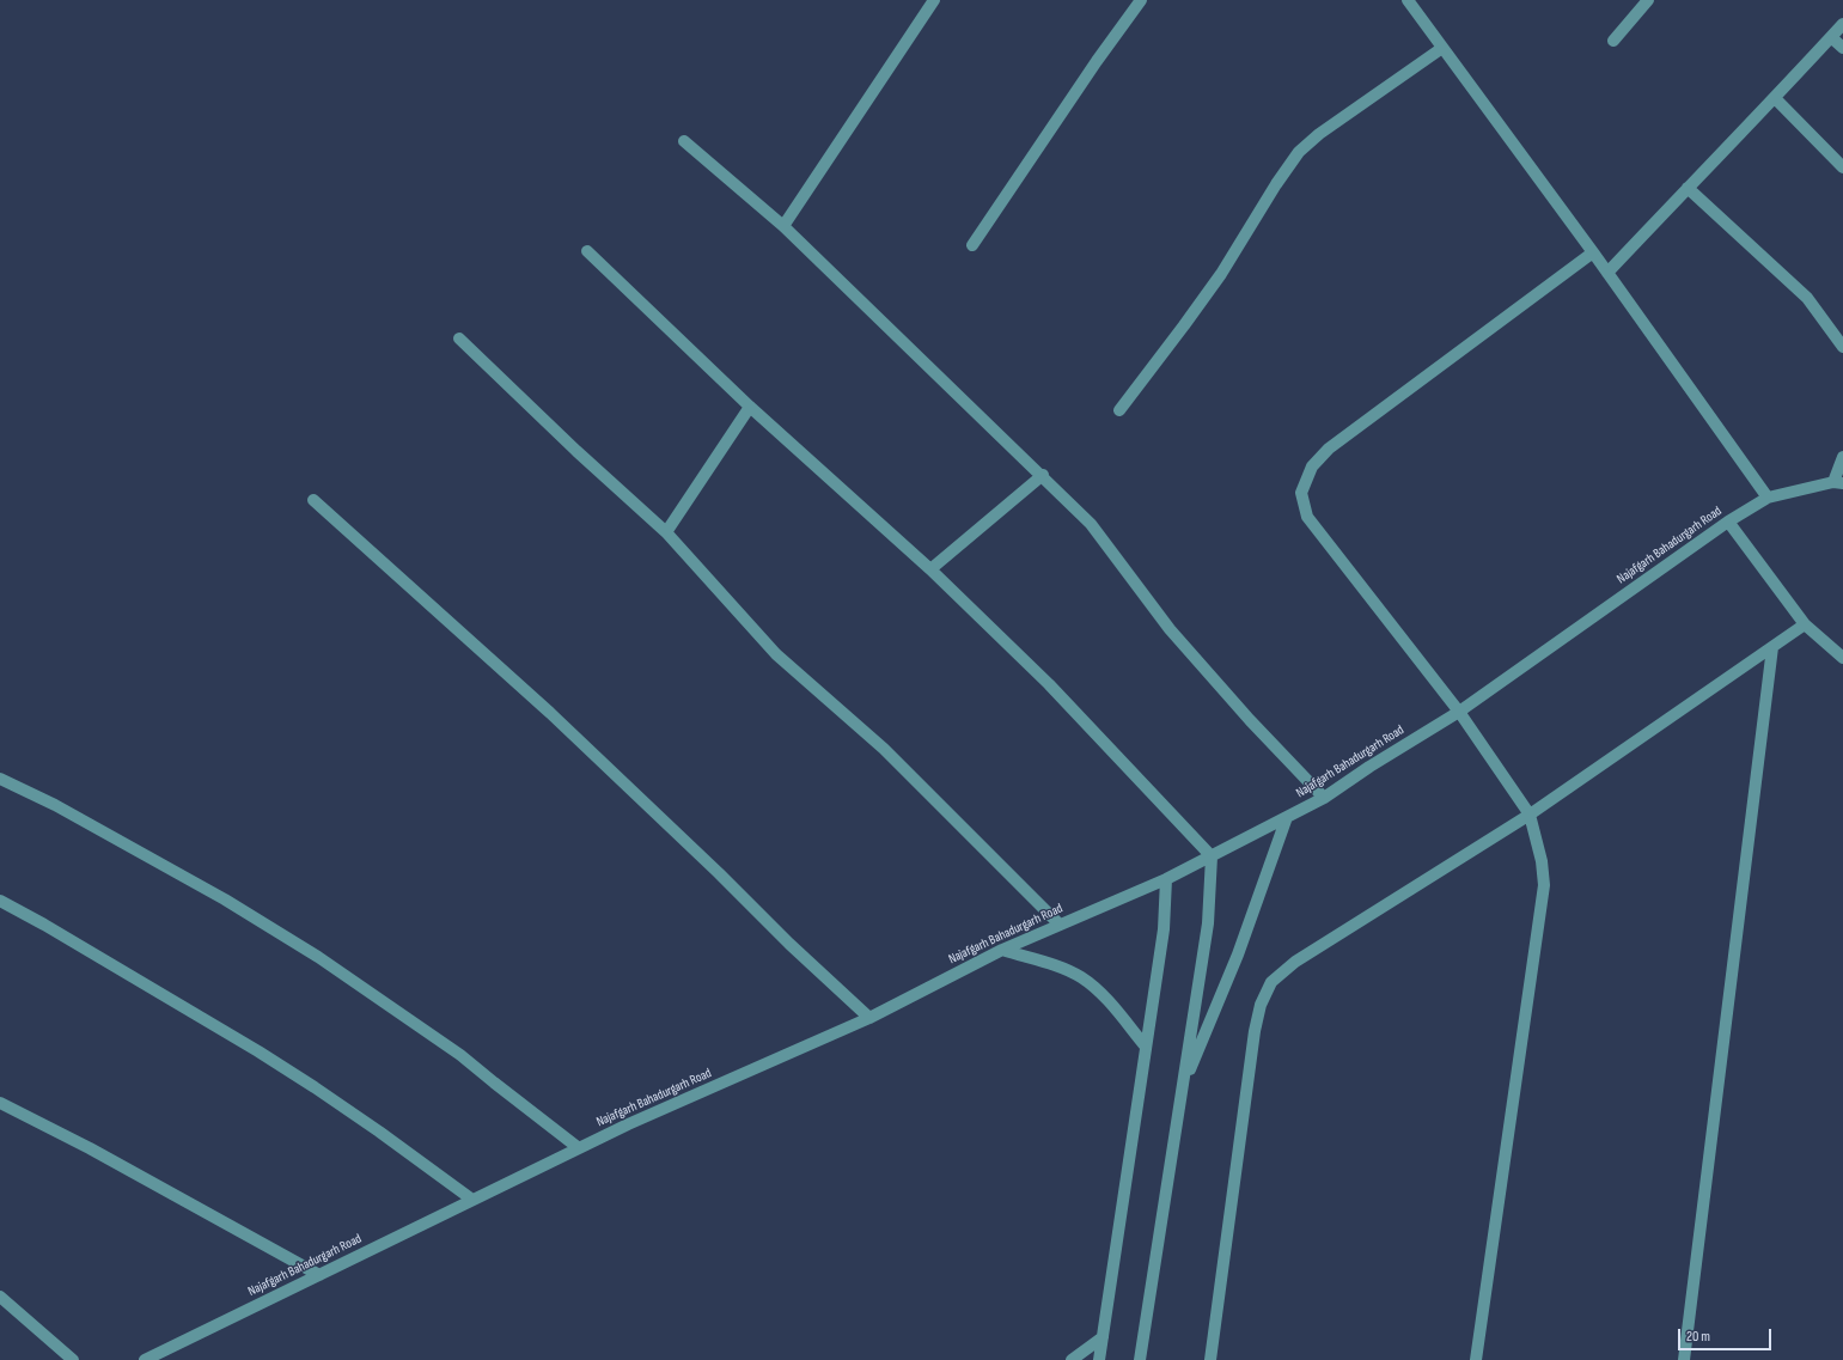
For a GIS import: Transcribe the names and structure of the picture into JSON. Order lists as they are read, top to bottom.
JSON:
{
  "streets": {
    "street": ["Najafgarh Bahadurgarh Road"]
  },
  "scale_bar": "20 m"
}
